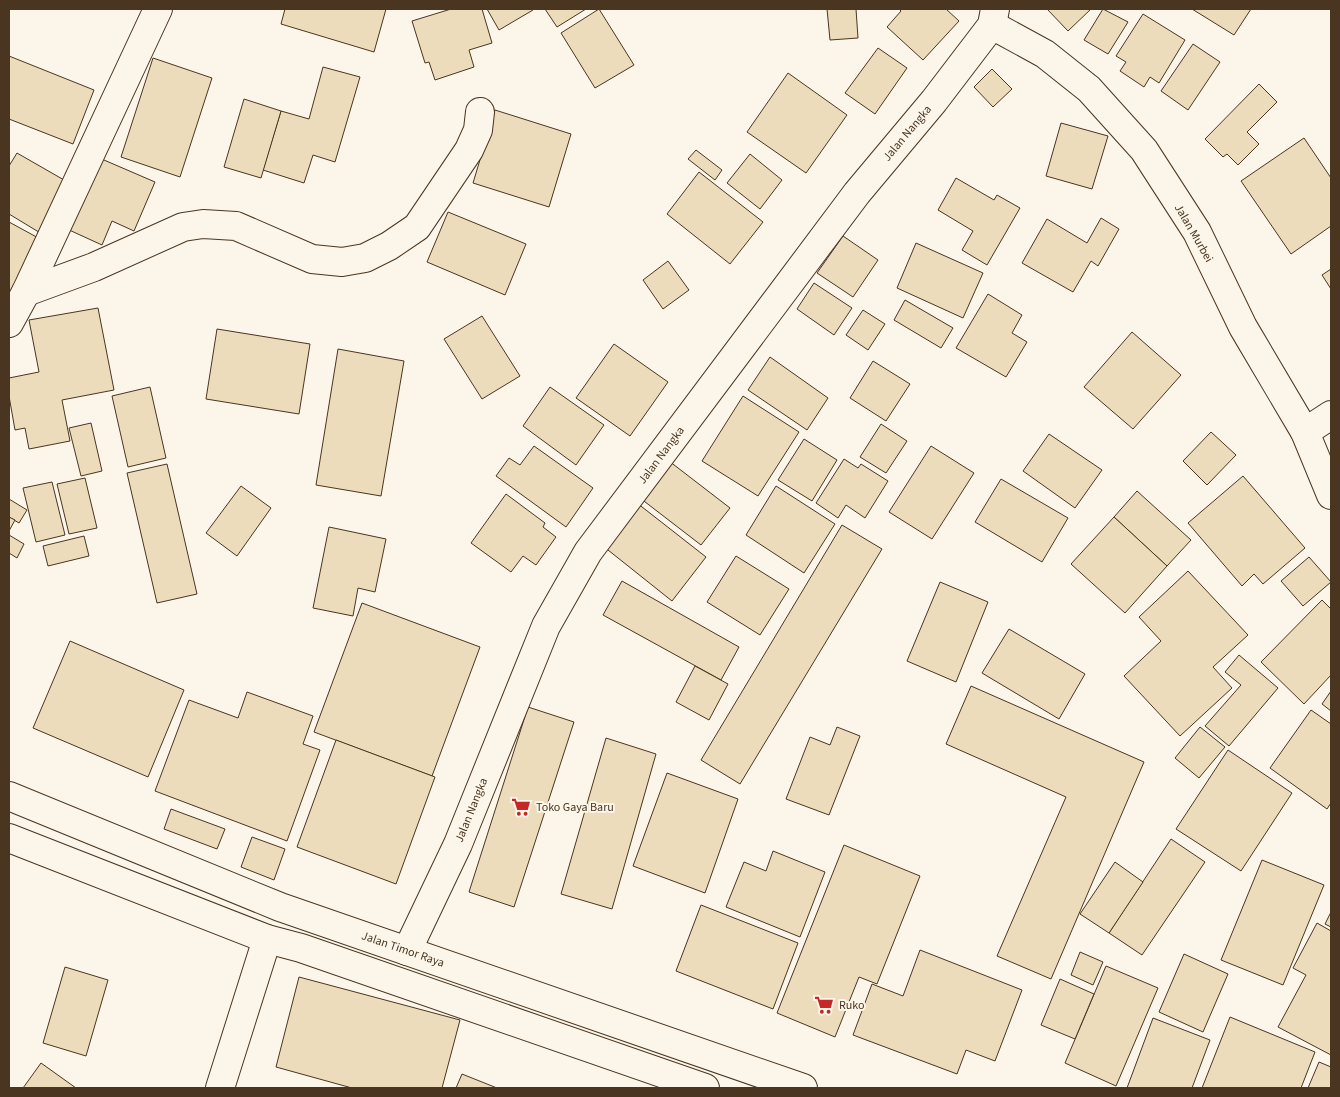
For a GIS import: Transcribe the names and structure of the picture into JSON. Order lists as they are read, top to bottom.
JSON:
{
  "streets": {
    "main road": ["Jalan Nangka", "Jalan Murbei", "Jalan Timor Raya"]
  },
  "crossings": [
    ["Jalan Nangka", "Jalan Murbei"],
    ["Jalan Nangka", "Jalan Timor Raya"]
  ],
  "places": {
    "supermarket": ["Toko Gaya Baru", "Ruko"]
  }
}
